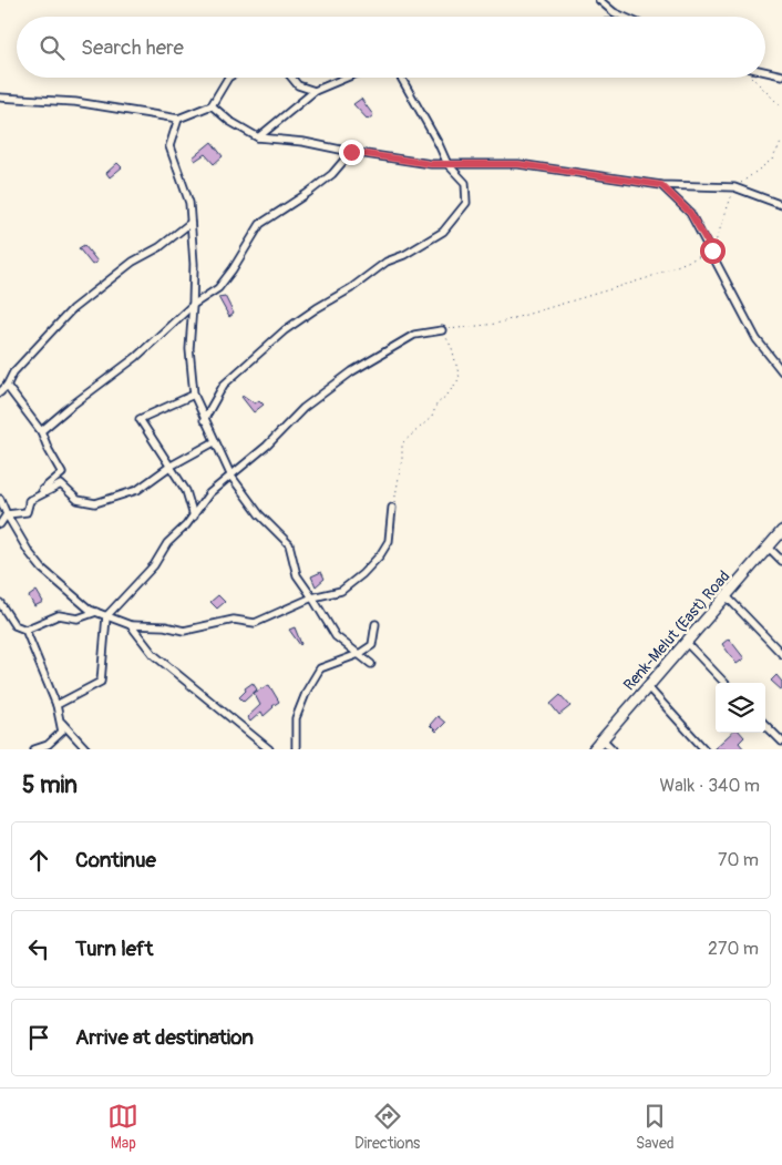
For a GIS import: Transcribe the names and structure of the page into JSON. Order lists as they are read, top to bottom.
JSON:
{
  "streets": {
    "main road": ["Renk-Melut (East) Road"]
  },
  "page": {
    "search": "Search here",
    "heading": ["5 min", "Walk · 340 m"],
    "list": [
      ["Continue", "70 m"],
      ["Turn left", "270 m"],
      "Arrive at destination"
    ],
    "nav": ["Map", "Directions", "Saved"]
  }
}
